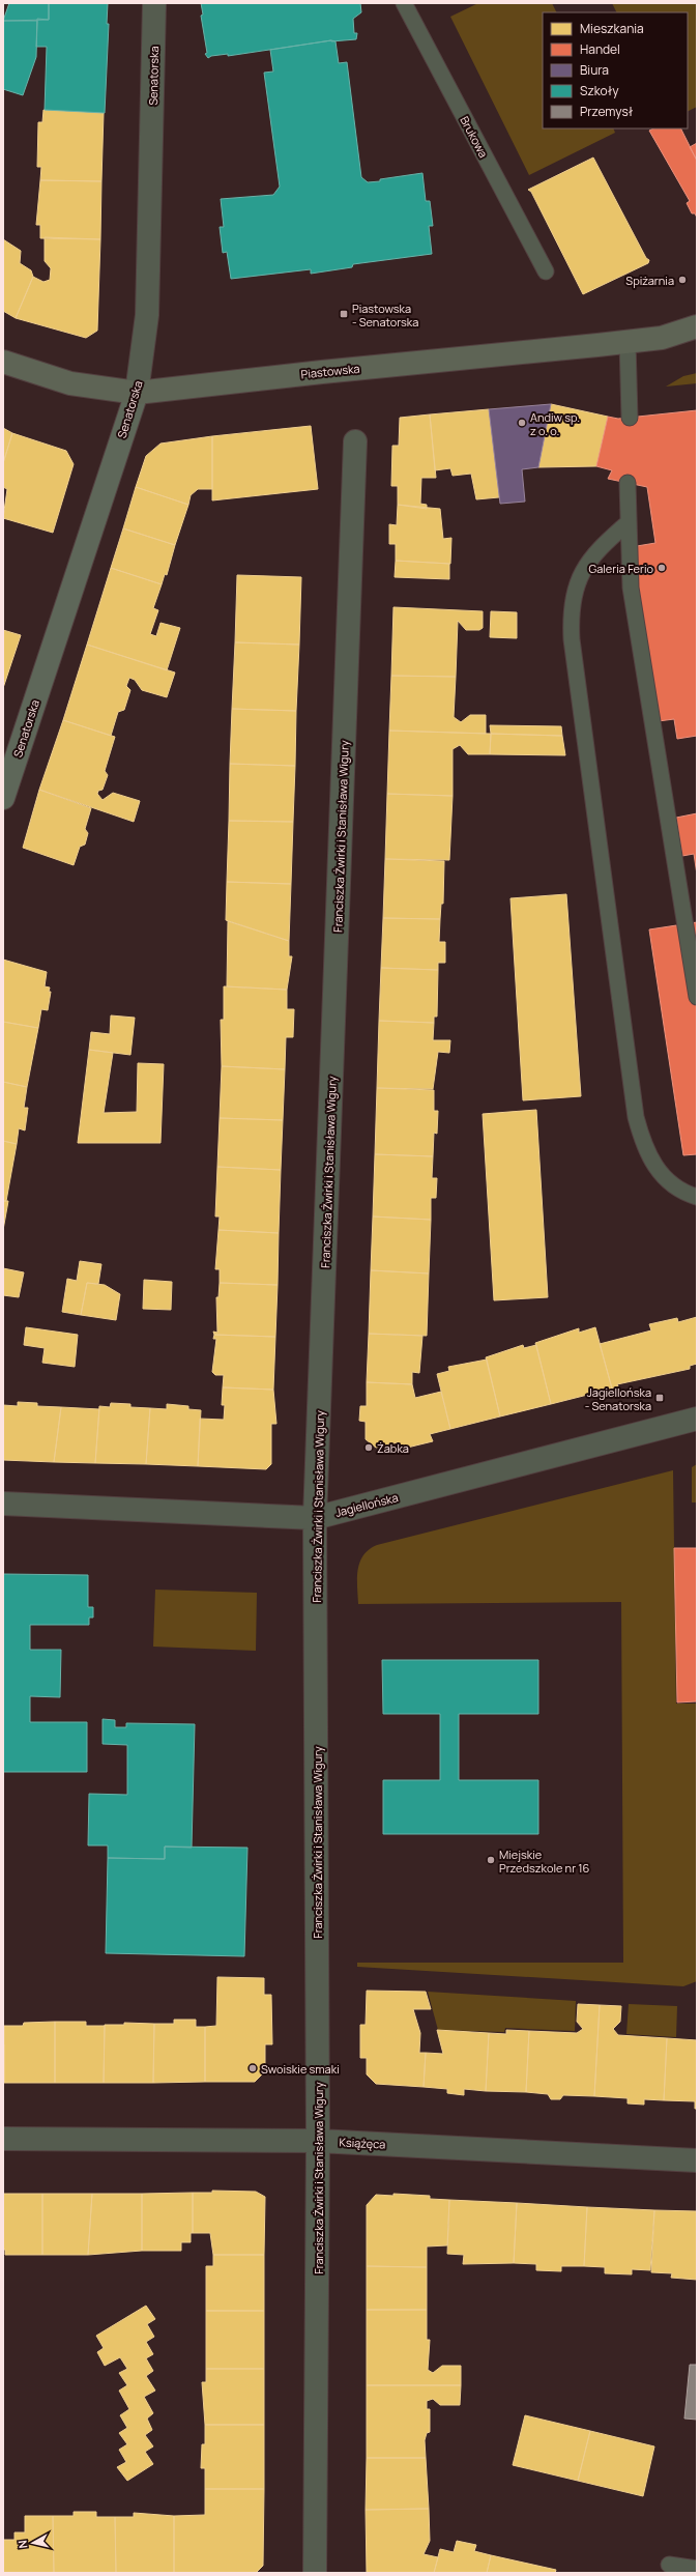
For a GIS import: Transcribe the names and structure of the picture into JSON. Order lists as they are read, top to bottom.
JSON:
{
  "streets": {
    "main road": ["Piastowska"],
    "street": [
      "Senatorska",
      "Franciszka Żwirki i Stanisława Wigury",
      "Jagiellońska",
      "Książęca"
    ],
    "lane": ["Brukowa"]
  },
  "crossings": [
    ["Senatorska", "Piastowska"],
    ["Franciszka Żwirki i Stanisława Wigury", "Jagiellońska"],
    ["Franciszka Żwirki i Stanisława Wigury", "Książęca"]
  ],
  "places": {
    "other": [
      "Spiżarnia",
      "Andiw sp. z o. o.",
      "Galeria Ferio",
      "Żabka",
      "Miejskie Przedszkole nr 16",
      "Swoiskie smaki"
    ],
    "transit": ["Piastowska - Senatorska", "Jagiellońska - Senatorska"]
  },
  "legend": [
    "Mieszkania",
    "Handel",
    "Biura",
    "Szkoły",
    "Przemysł"
  ],
  "north": "left"
}
